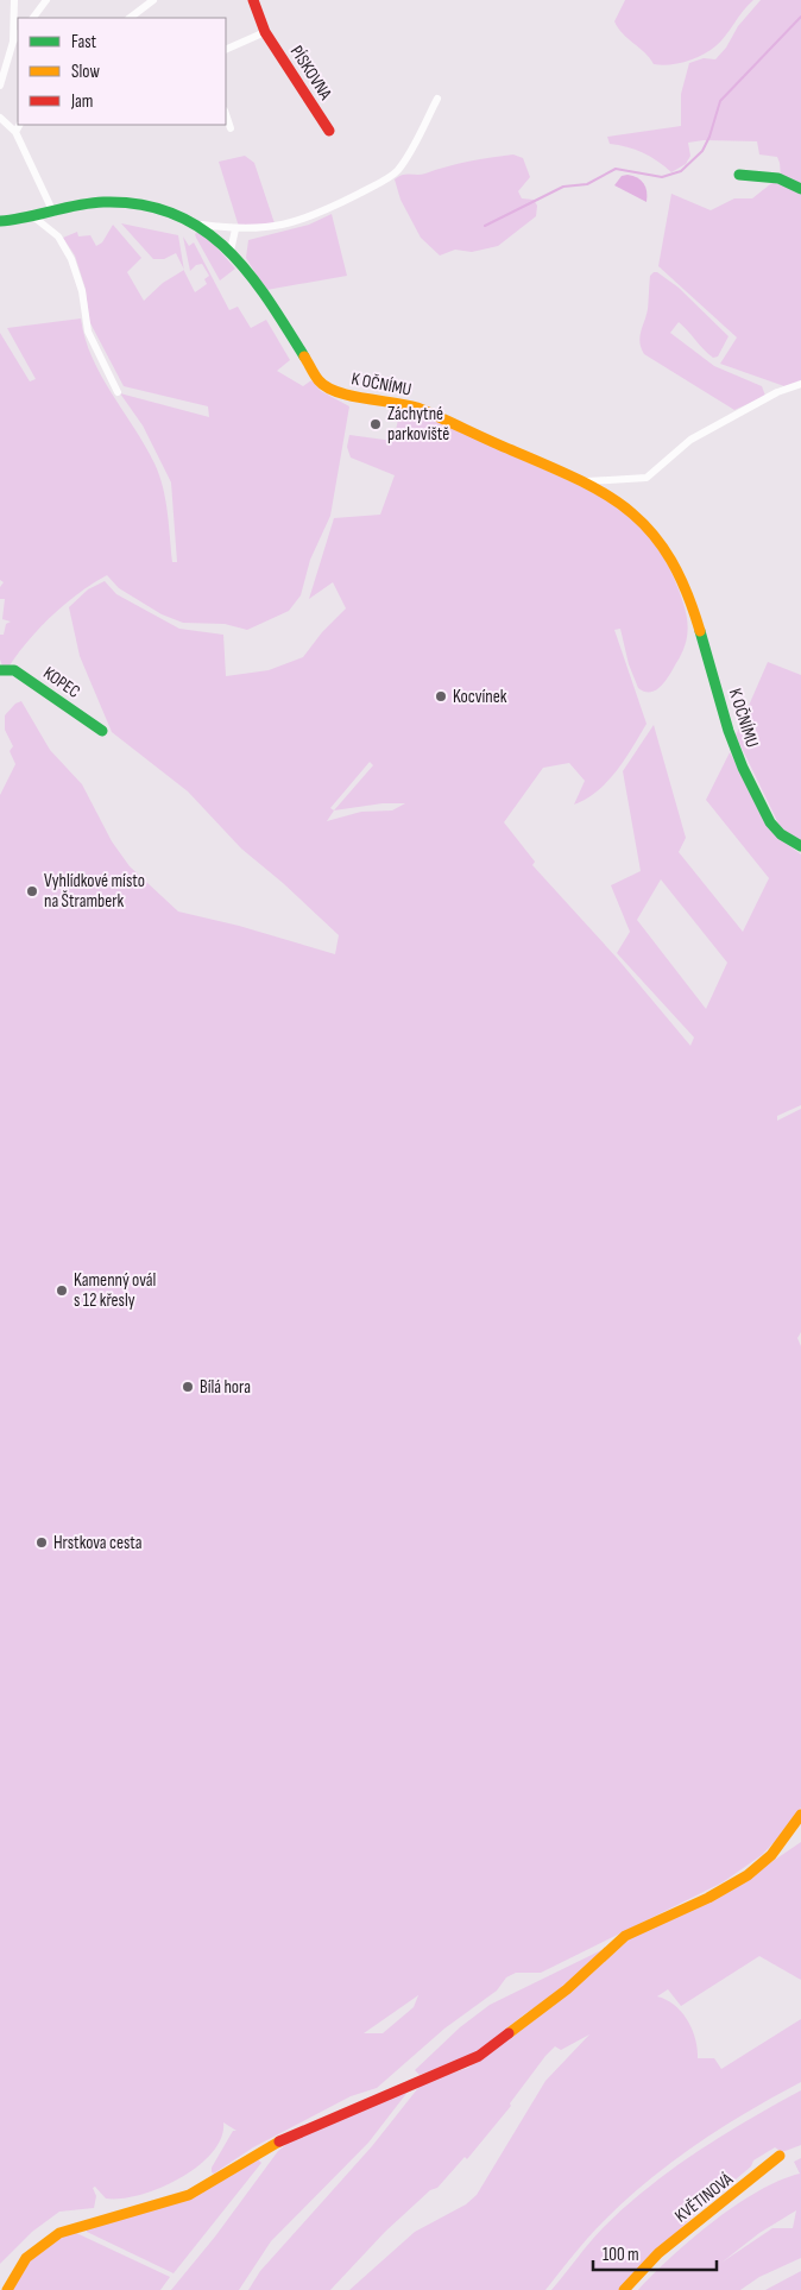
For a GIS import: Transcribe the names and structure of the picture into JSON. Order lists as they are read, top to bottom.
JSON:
{
  "streets": {
    "street": [
      "PÍSKOVNA",
      "K OČNÍMU",
      "KOPEC",
      "KVĚTINOVÁ"
    ]
  },
  "places": [
    "Záchytné parkoviště",
    "Kocvínek",
    "Vyhlídkové místo na Štramberk",
    "Kamenný ovál s 12 křesly",
    "Bílá hora",
    "Hrstkova cesta"
  ],
  "legend": ["Fast", "Slow", "Jam"],
  "scale_bar": "100 m"
}
